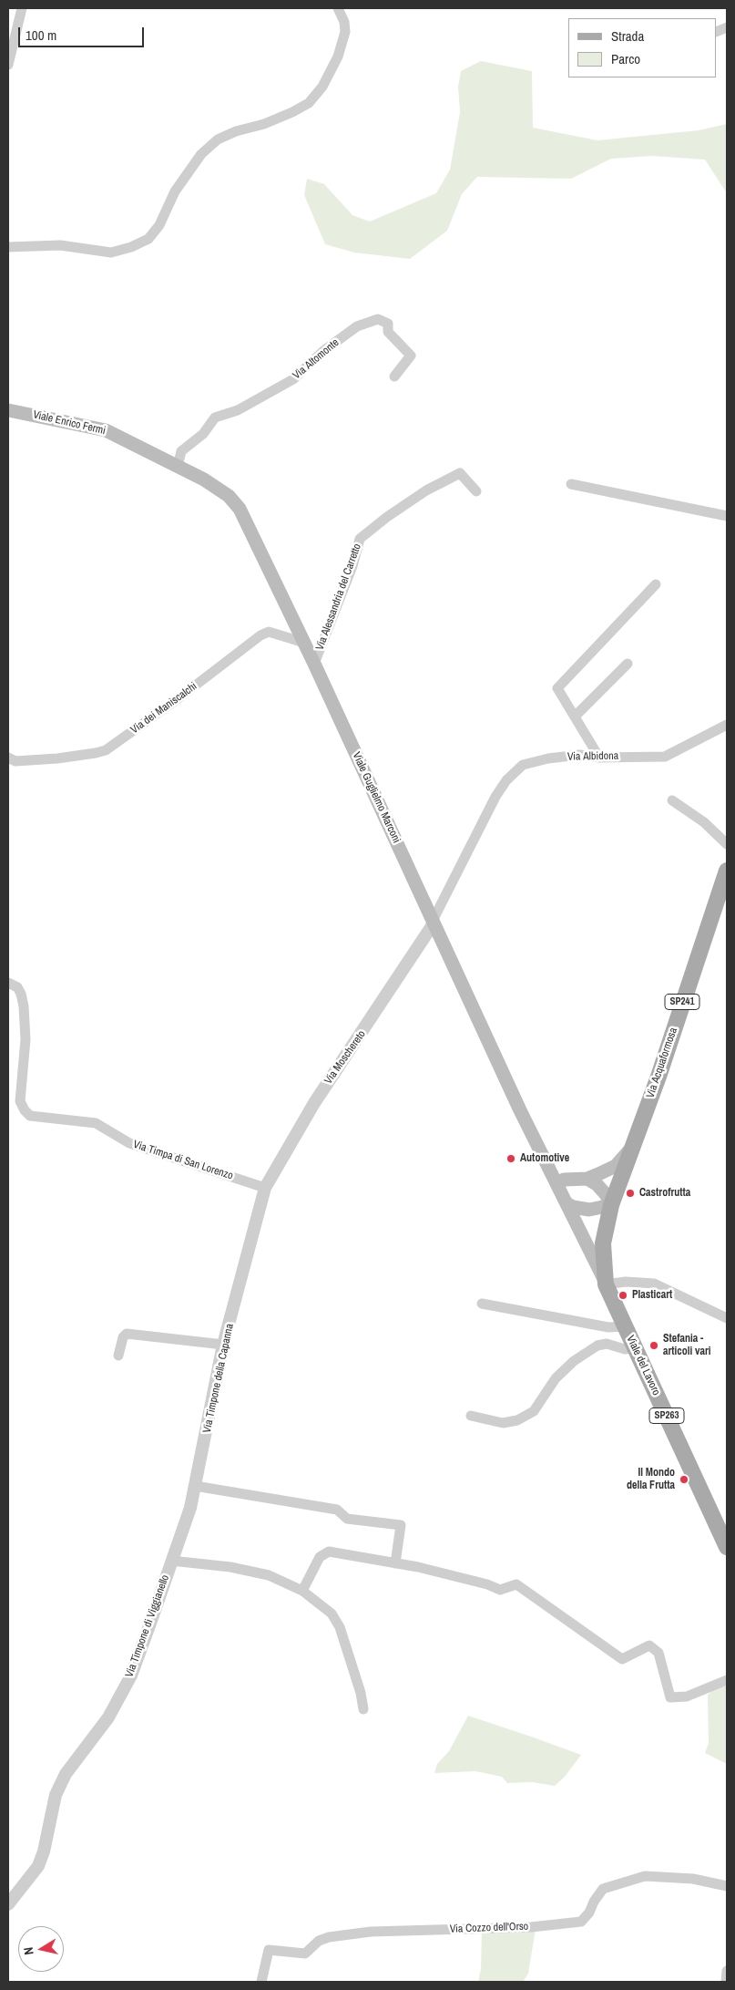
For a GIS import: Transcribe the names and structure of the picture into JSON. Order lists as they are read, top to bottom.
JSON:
{
  "streets": {
    "main road": [
      "Viale Enrico Fermi",
      "Viale Guglielmo Marconi",
      "SP241",
      "Via Acquaformosa",
      "Viale del Lavoro",
      "SP263"
    ],
    "street": [
      "Via Altomonte",
      "Via Alessandria del Carretto",
      "Via dei Maniscalchi",
      "Via Albidona",
      "Via Moschereto",
      "Via Timpa di San Lorenzo",
      "Via Timpone della Capanna",
      "Via Timpone di Viggianello",
      "Via Cozzo dell'Orso"
    ]
  },
  "crossings": [
    ["Via Altomonte", "Viale Enrico Fermi"],
    ["Via Altomonte", "Viale Guglielmo Marconi"],
    ["Viale Enrico Fermi", "Viale Guglielmo Marconi"],
    ["Via Alessandria del Carretto", "Viale Guglielmo Marconi"],
    ["Via dei Maniscalchi", "Viale Guglielmo Marconi"],
    ["Via Albidona", "Viale Guglielmo Marconi"],
    ["Via Albidona", "Via Moschereto"],
    ["Viale Guglielmo Marconi", "Via Moschereto"],
    ["Viale Guglielmo Marconi", "SP263"],
    ["SP241", "Via Acquaformosa"],
    ["SP241", "Viale del Lavoro"],
    ["SP241", "SP263"],
    ["Via Moschereto", "Via Timpa di San Lorenzo"],
    ["Via Moschereto", "Via Timpone della Capanna"],
    ["Via Timpa di San Lorenzo", "Via Timpone della Capanna"],
    ["Viale del Lavoro", "SP263"],
    ["Via Timpone della Capanna", "Via Timpone di Viggianello"]
  ],
  "places": [
    "Automotive",
    "Castrofrutta",
    "Plasticart",
    "Stefania - articoli vari",
    "Il Mondo della Frutta"
  ],
  "legend": ["Strada", "Parco"],
  "scale_bar": "100 m",
  "north": "left"
}
